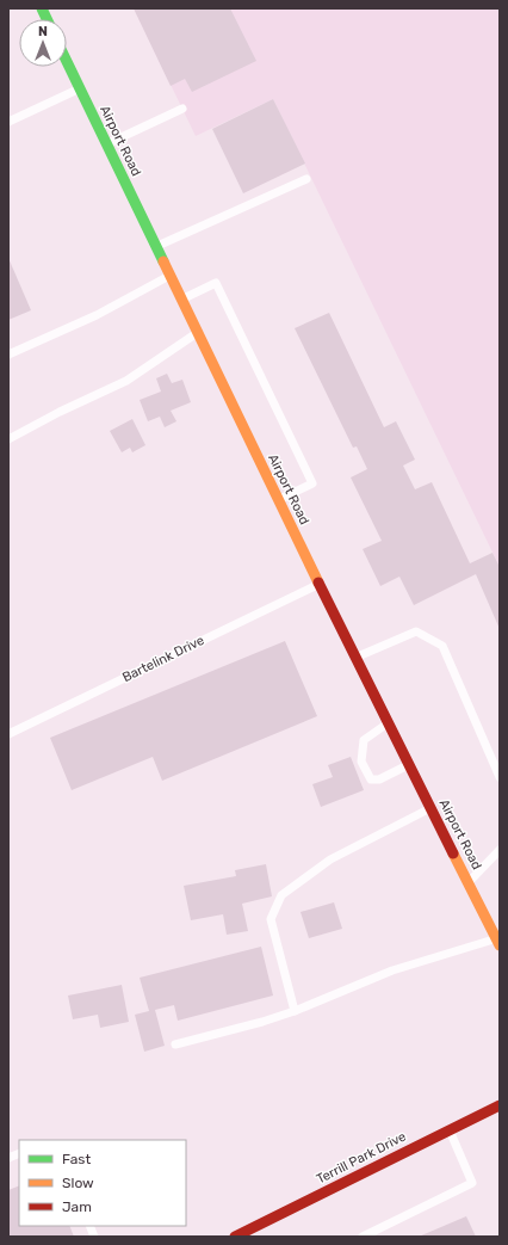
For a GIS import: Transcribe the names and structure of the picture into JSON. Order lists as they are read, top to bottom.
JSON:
{
  "streets": {
    "street": ["Airport Road", "Terrill Park Drive"],
    "lane": ["Bartelink Drive"]
  },
  "crossings": [
    ["Airport Road", "Bartelink Drive"]
  ],
  "legend": ["Fast", "Slow", "Jam"],
  "north": "top"
}
